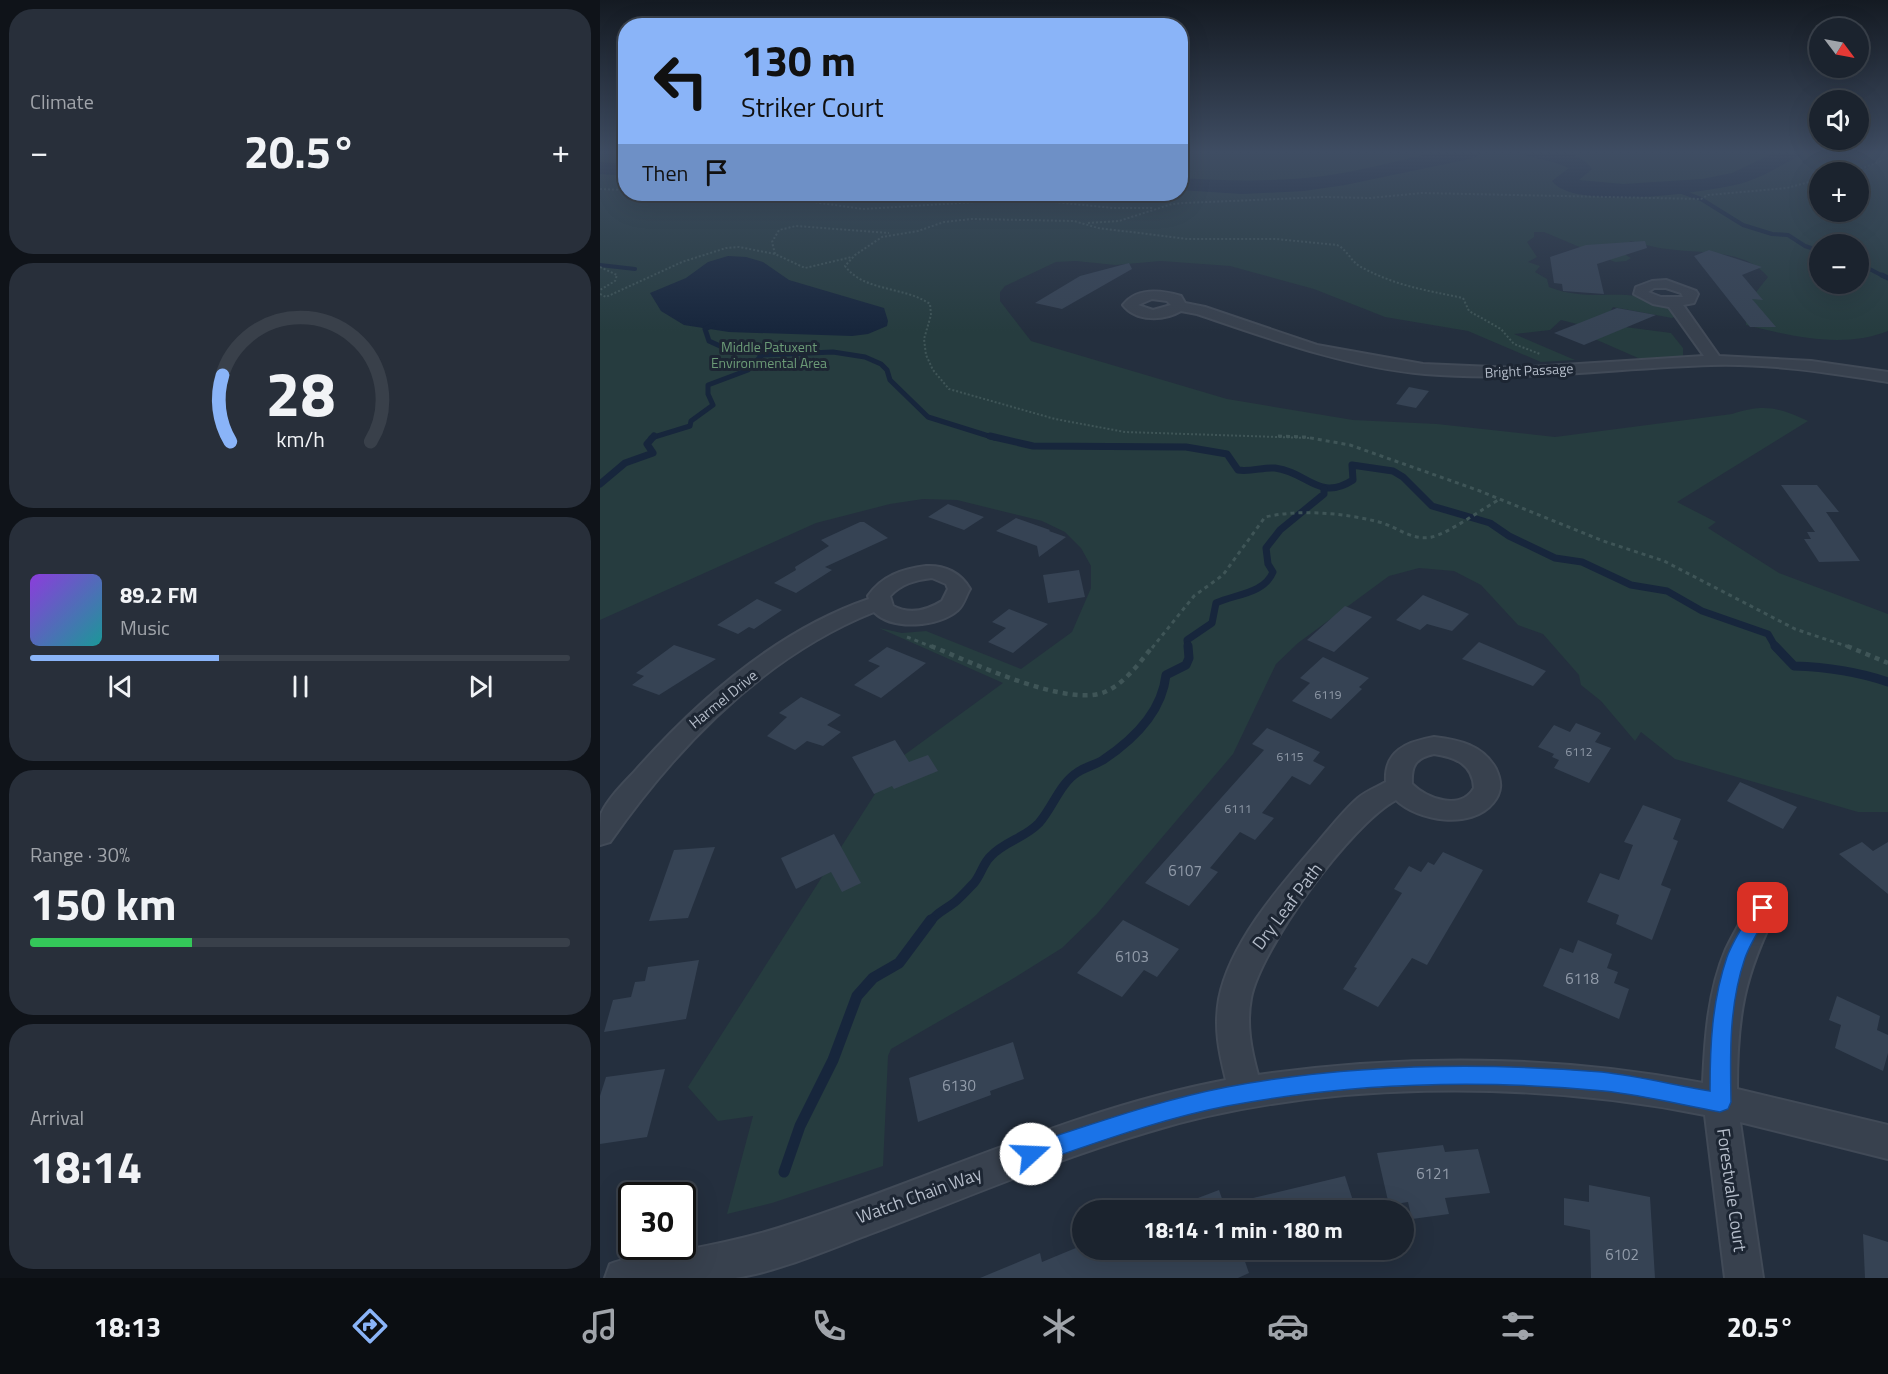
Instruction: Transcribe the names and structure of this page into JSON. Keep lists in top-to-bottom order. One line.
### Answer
{"streets":{"street":["Bright Passage","Harmel Drive","Dry Leaf Path","Forestvale Court","Watch Chain Way"]},"crossings":[["Dry Leaf Path","Watch Chain Way"],["Forestvale Court","Watch Chain Way"]],"parks":["Middle Patuxent Environmental Area"],"house_numbers":["6119","6112","6115","6111","6107","6103","6118","6130","6121","6102"],"north":"bottom right","page":{"tile":["Climate",["Range · 30%","150 km"],["Arrival","18:14"]],"map_buttons":["+","−"],"turn":["130 m","Striker Court"],"heat":["−","20.5°","+"],"then":"Then","song":["89.2 FM","Music"],"limit":"30","trip":"18:14 · 1 min · 180 m","tabs":["18:13","20.5°"],"gauge":["28","km/h"]}}
